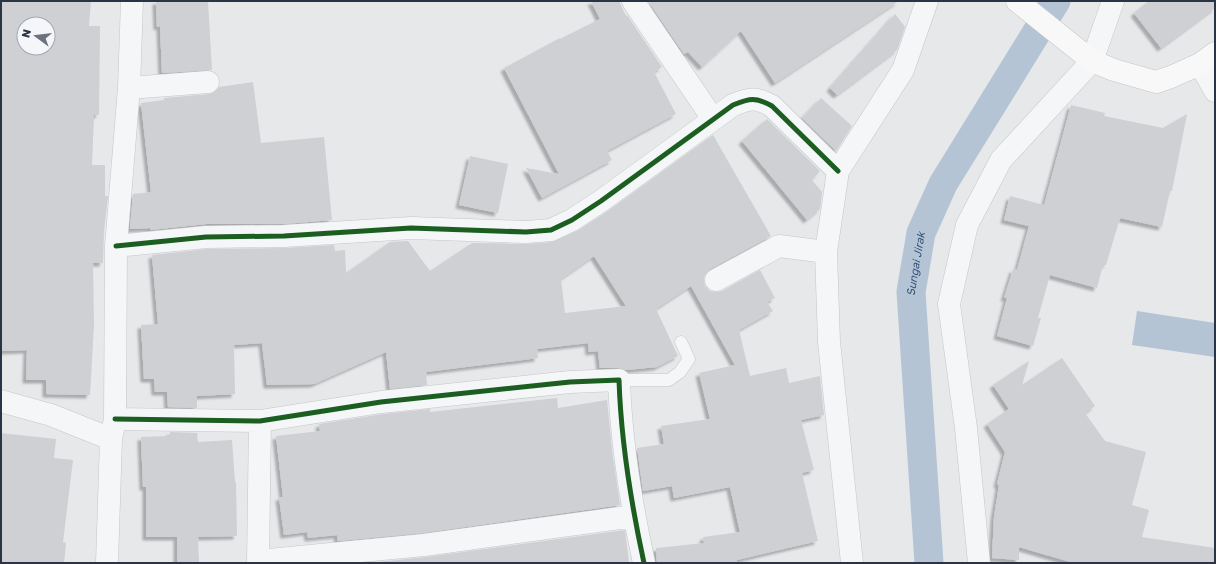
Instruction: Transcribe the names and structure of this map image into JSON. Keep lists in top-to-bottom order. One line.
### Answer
{"water":["Sungai Jirak"],"north":"left"}
